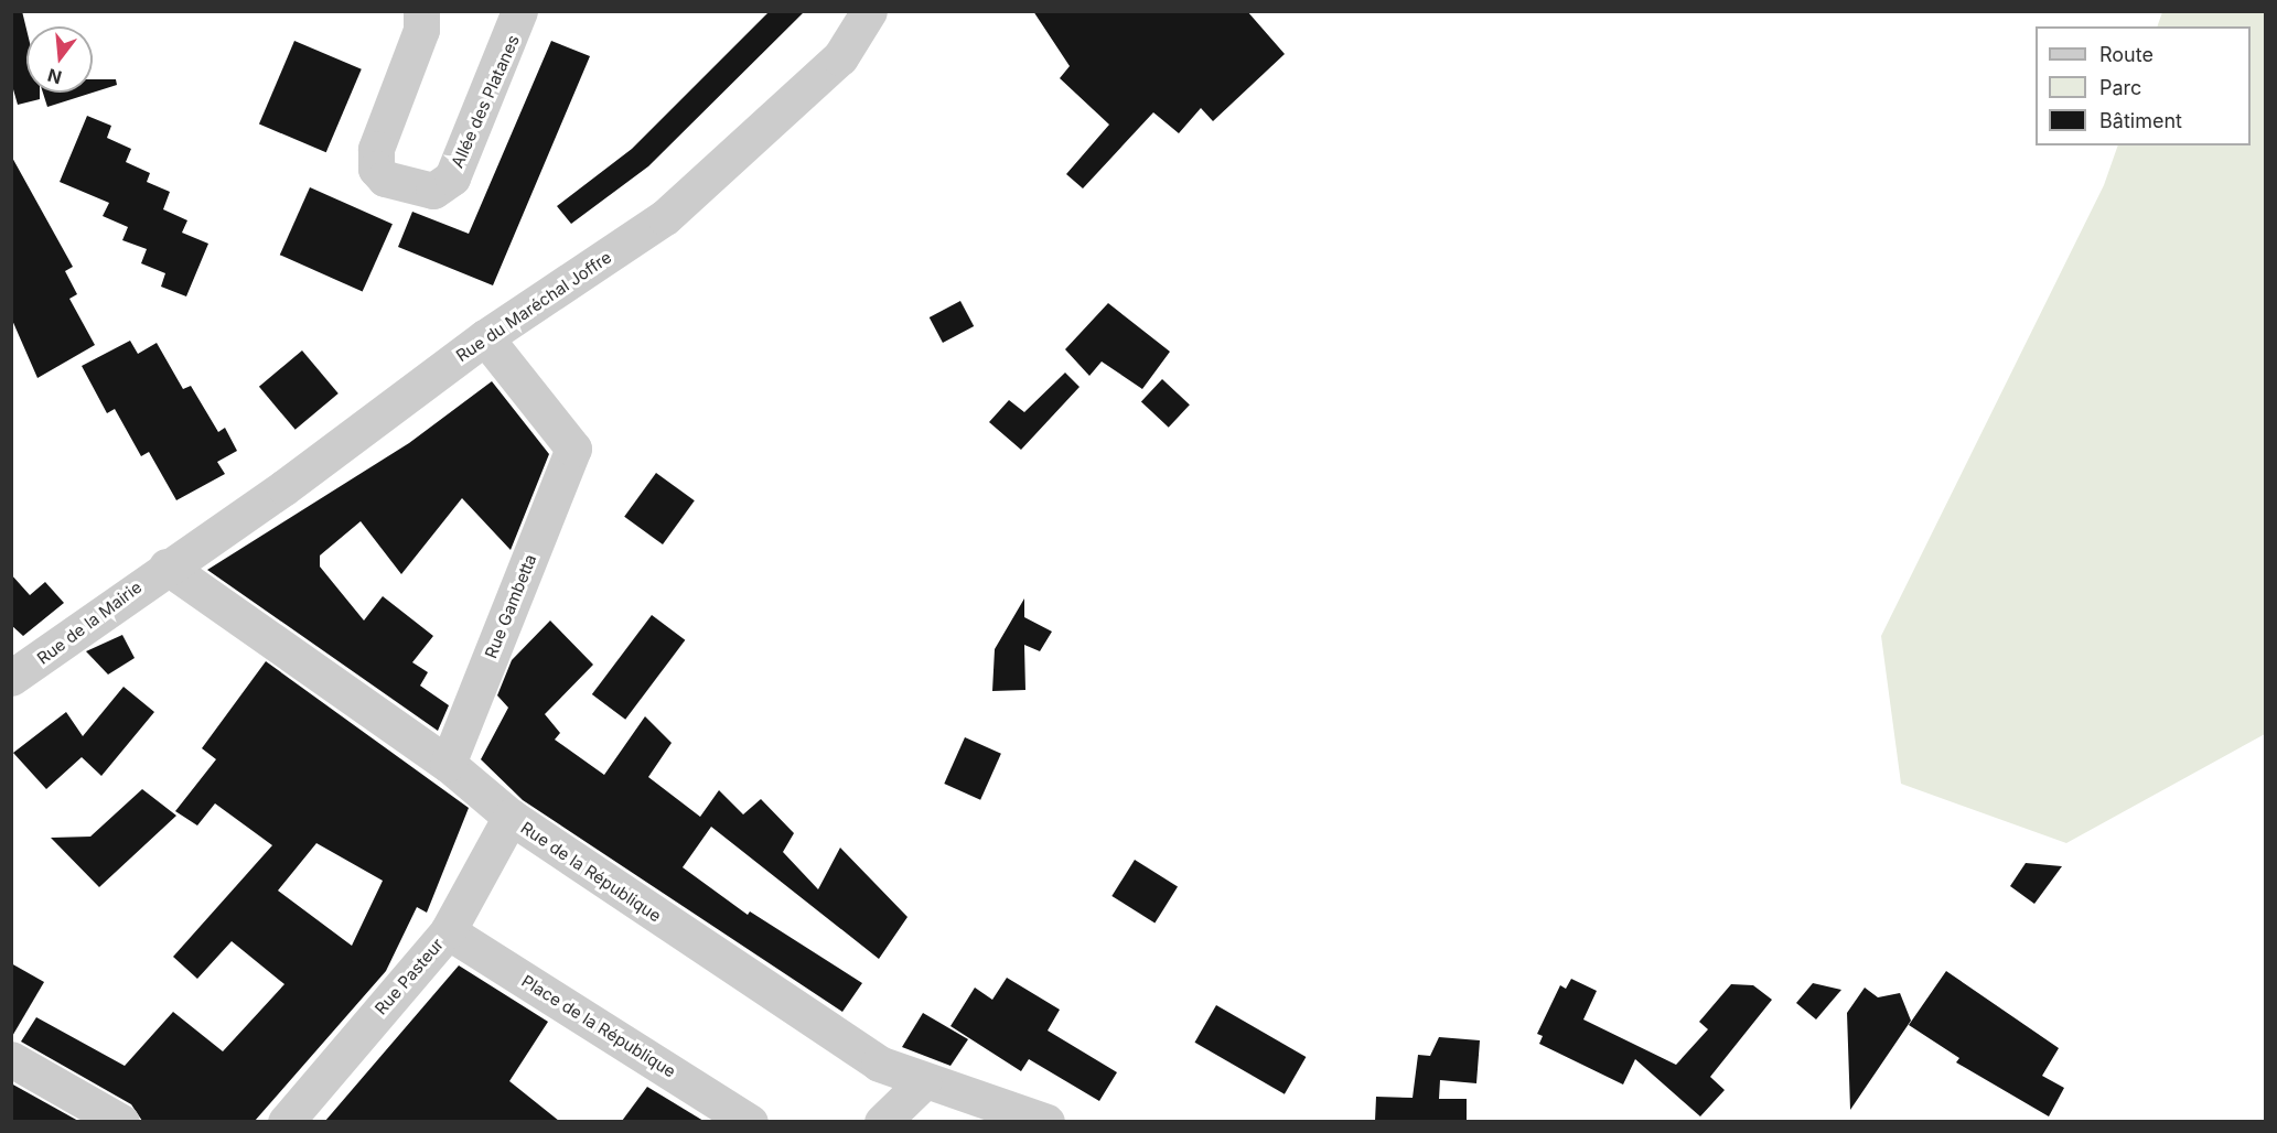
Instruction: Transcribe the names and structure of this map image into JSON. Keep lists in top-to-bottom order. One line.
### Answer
{"streets":{"street":["Allée des Platanes","Rue du Maréchal Joffre","Rue Gambetta","Rue de la Mairie","Rue de la République","Rue Pasteur","Place de la République"]},"crossings":[["Rue du Maréchal Joffre","Rue Gambetta"],["Rue du Maréchal Joffre","Rue de la Mairie"],["Rue du Maréchal Joffre","Rue de la République"],["Rue Gambetta","Rue de la République"],["Rue de la Mairie","Rue de la République"],["Rue de la République","Rue Pasteur"],["Rue Pasteur","Place de la République"]],"legend":["Route","Parc","Bâtiment"],"north":"bottom"}
